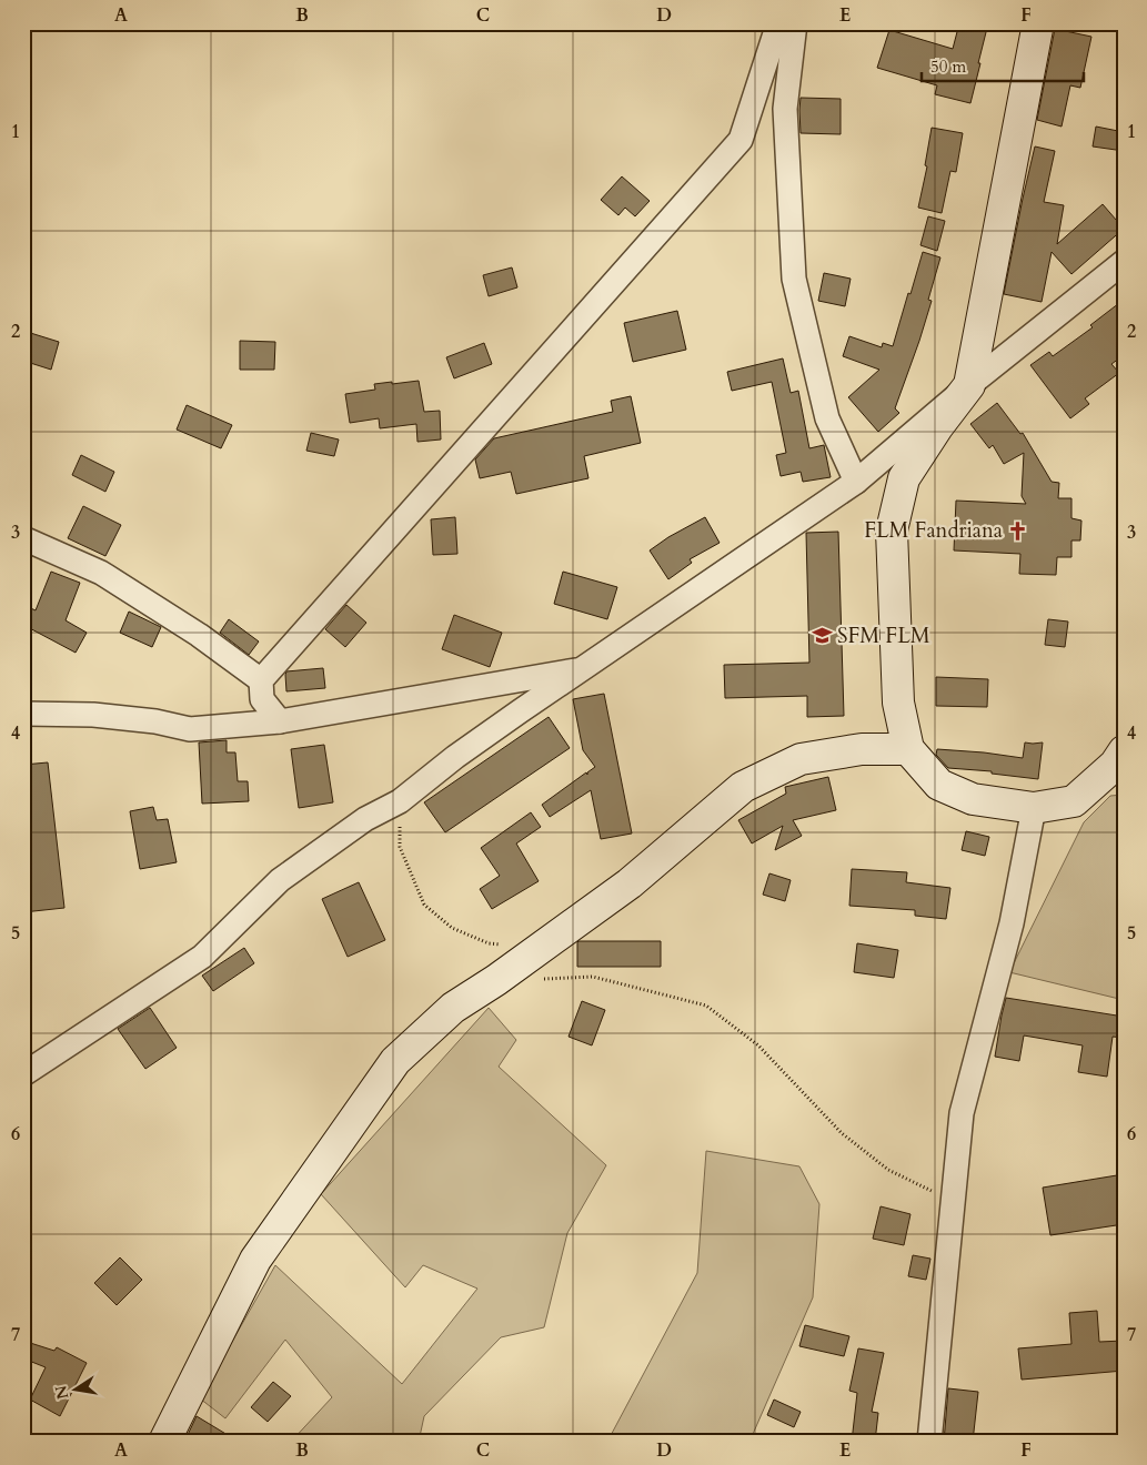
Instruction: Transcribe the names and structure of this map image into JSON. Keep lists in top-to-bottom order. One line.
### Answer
{"places":{"church":["FLM Fandriana"],"school or university":["SFM FLM"]},"scale_bar":"50 m","north":"left","grid":{"columns":["A","B","C","D","E","F"],"rows":["1","2","3","4","5","6","7"]}}
